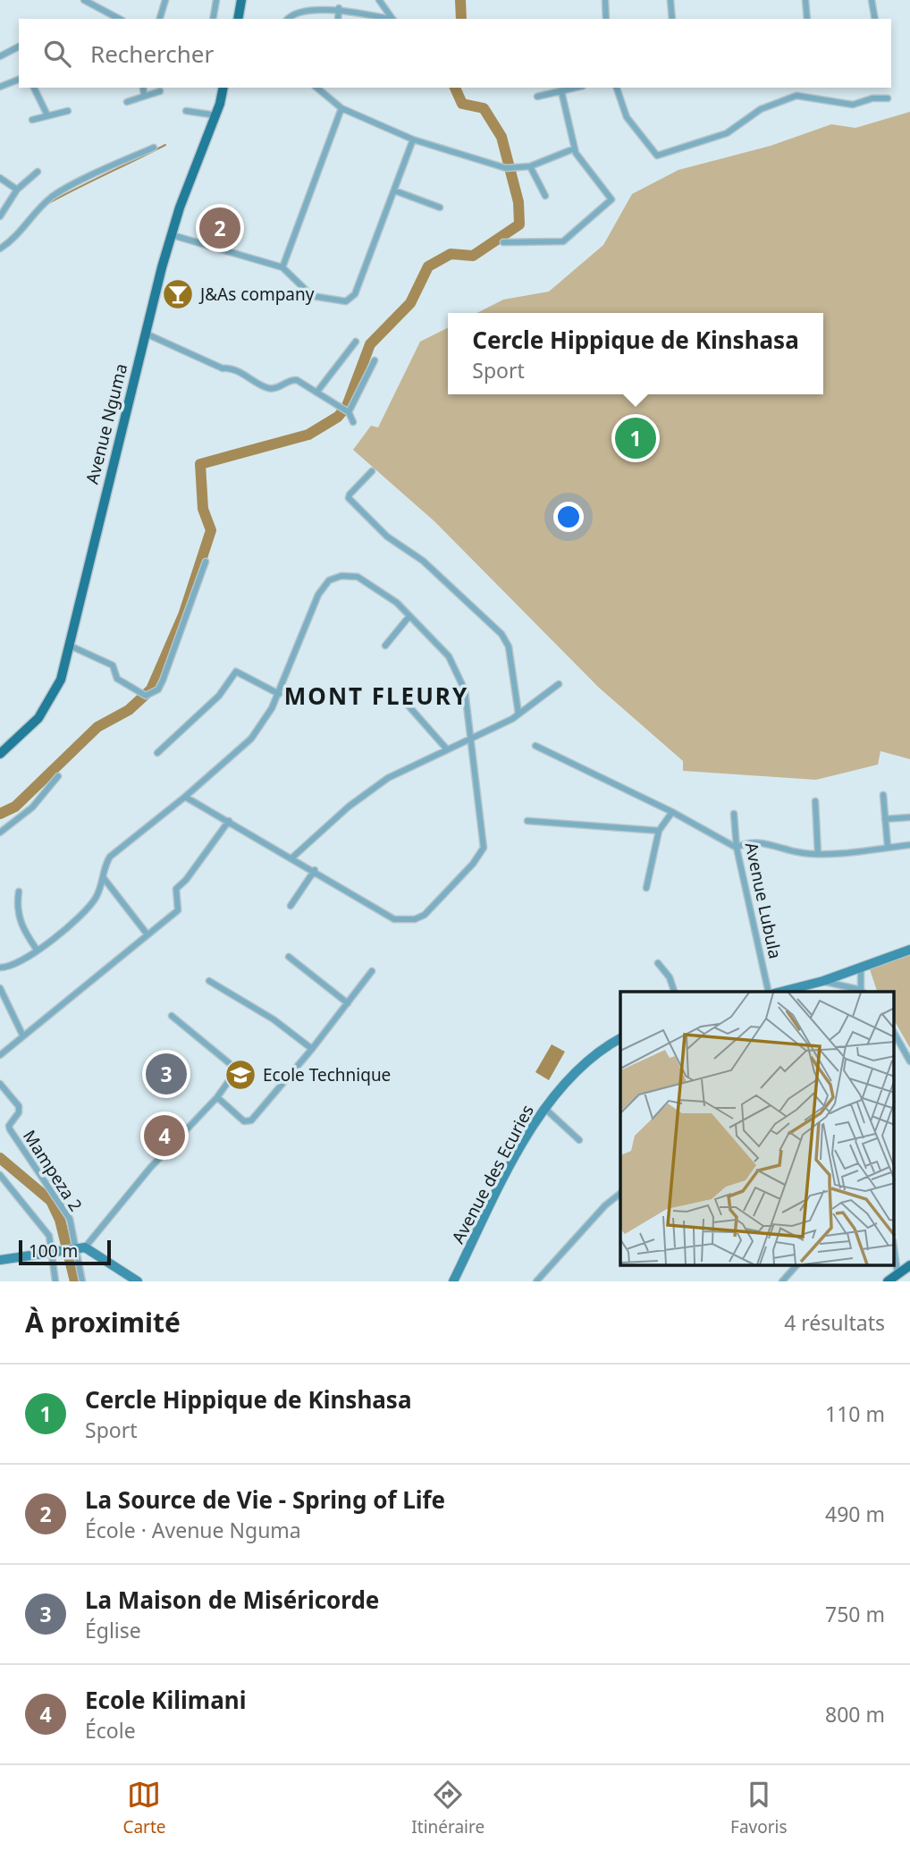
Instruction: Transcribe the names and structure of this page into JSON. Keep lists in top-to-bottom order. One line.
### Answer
{"streets":{"main road":["Avenue Nguma"],"street":["Avenue Lubula","Mampeza 2","Avenue des Ecuries"]},"districts":["MONT FLEURY"],"places":{"bar":["J&As company"],"school or university":["Ecole Technique"]},"scale_bar":"100 m","page":{"search":"Rechercher","pins":["2","1","3","4"],"popup":["Cercle Hippique de Kinshasa","Sport"],"scale":"100 m","heading":["À proximité","4 résultats"],"list":[{"mark":"1","name":"Cercle Hippique de Kinshasa","note":"Sport","value":"110 m"},{"mark":"2","name":"La Source de Vie - Spring of Life","note":"École · Avenue Nguma","value":"490 m"},{"mark":"3","name":"La Maison de Miséricorde","note":"Église","value":"750 m"},{"mark":"4","name":"Ecole Kilimani","note":"École","value":"800 m"}],"nav":["Carte","Itinéraire","Favoris"]}}
